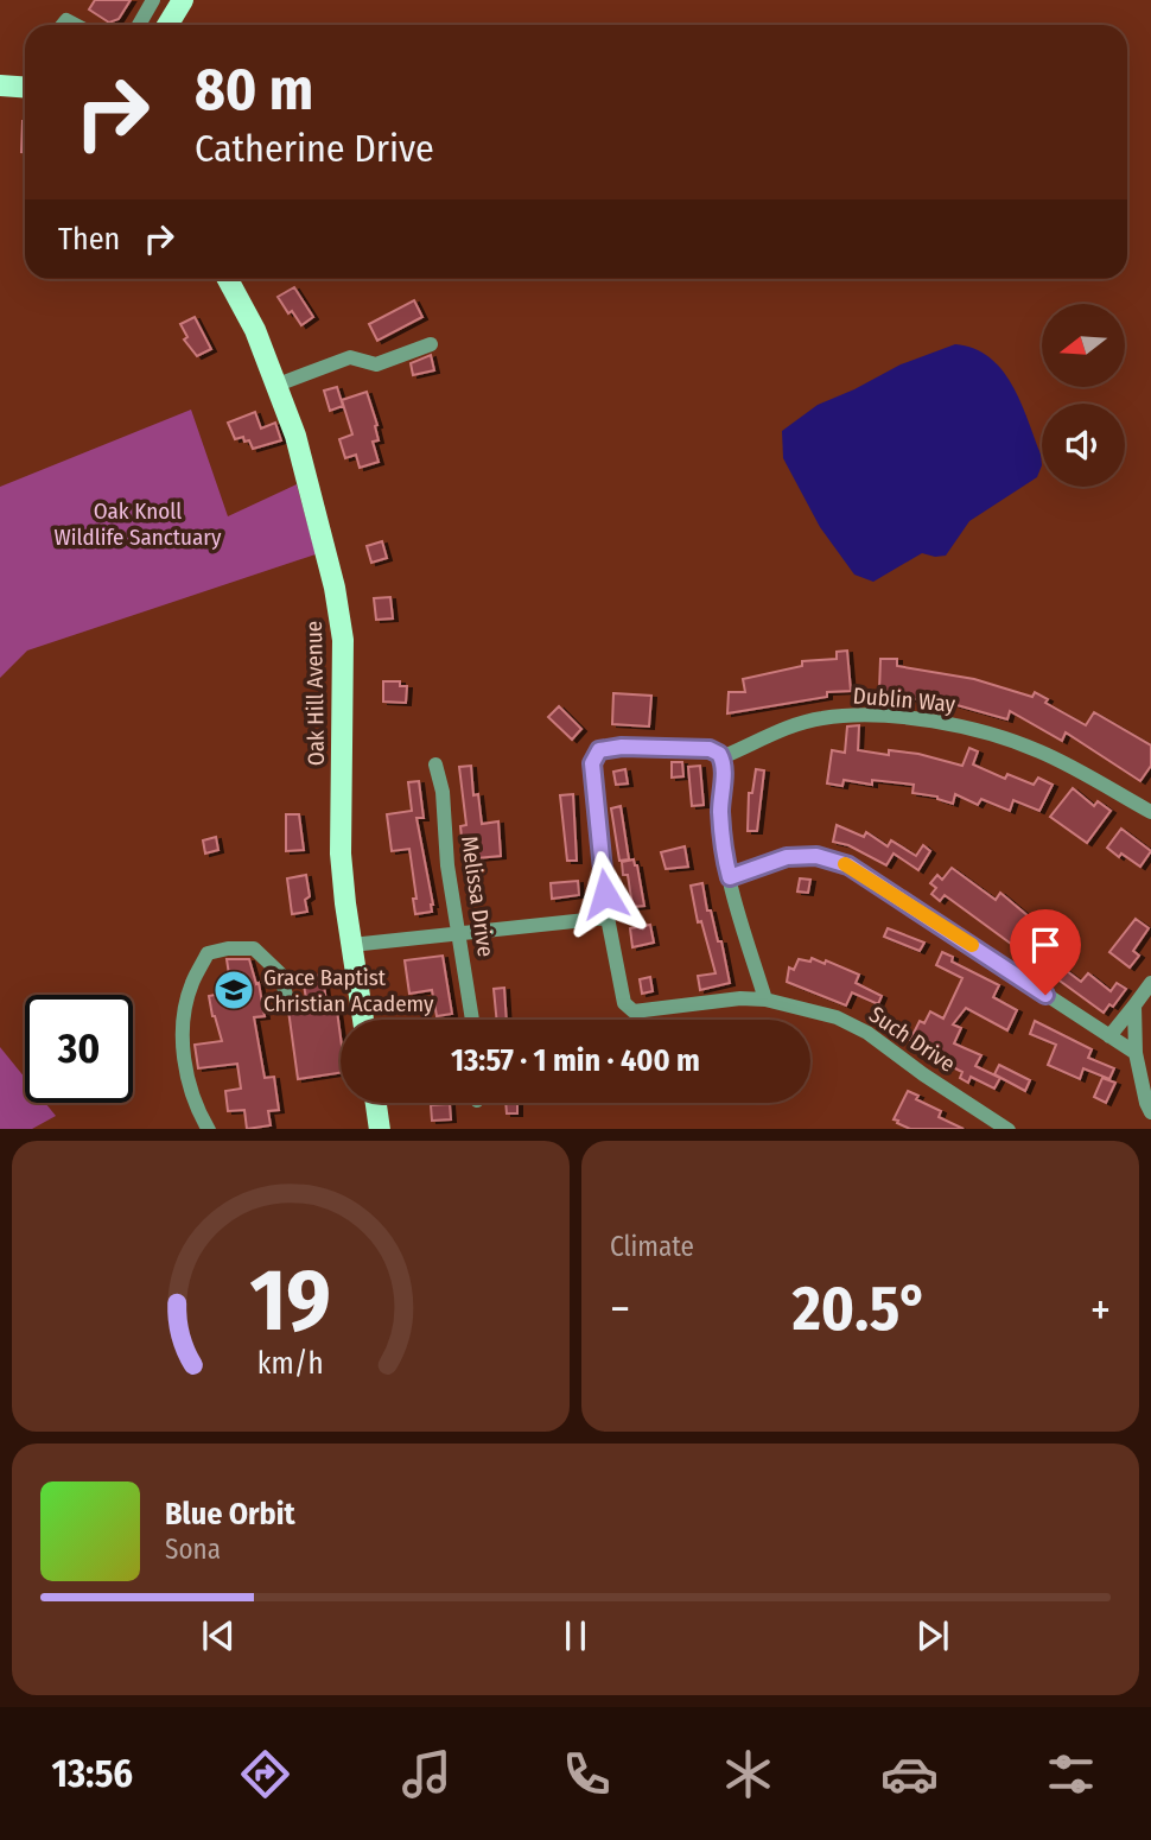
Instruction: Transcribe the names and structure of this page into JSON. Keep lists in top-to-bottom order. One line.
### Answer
{"streets":{"main road":["Oak Hill Avenue"],"street":["Dublin Way","Melissa Drive","Such Drive"]},"parks":["Oak Knoll Wildlife Sanctuary"],"places":{"school or university":["Grace Baptist Christian Academy"]},"north":"left","page":{"turn":["80 m","Catherine Drive"],"then":"Then","limit":"30","trip":"13:57 · 1 min · 400 m","tile":"Climate","heat":["−","20.5°","+"],"song":["Blue Orbit","Sona"],"tabs":"13:56","gauge":["19","km/h"]}}
